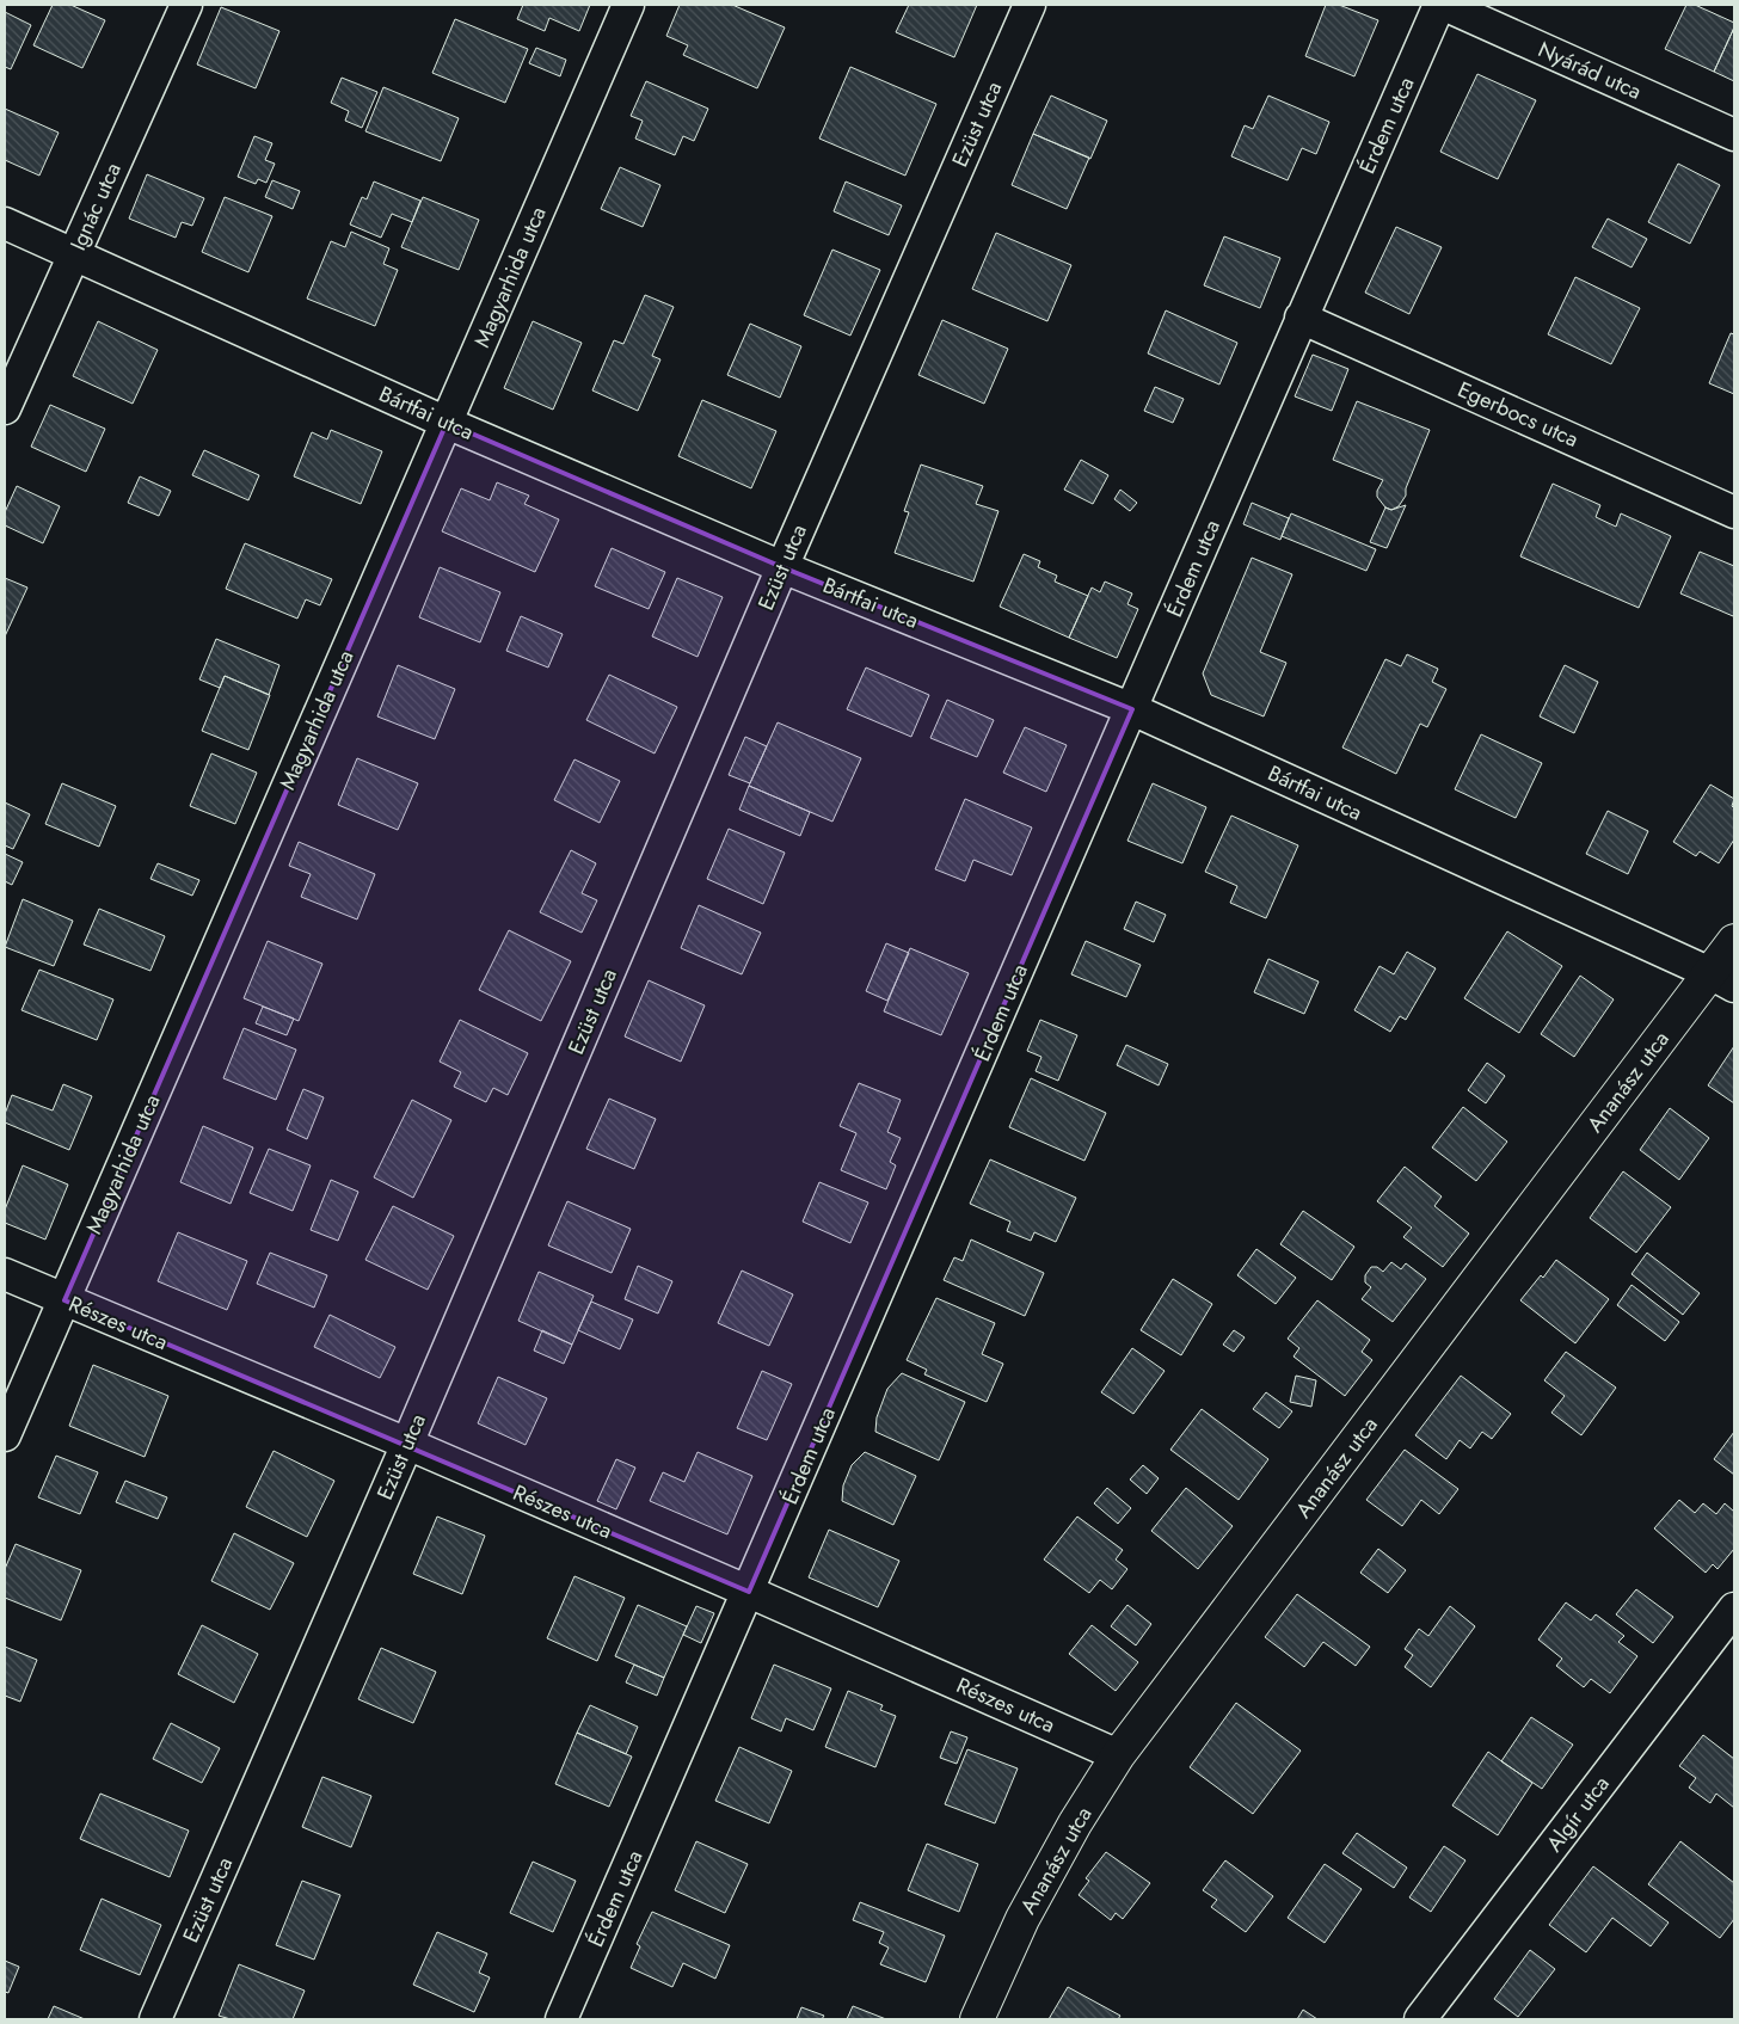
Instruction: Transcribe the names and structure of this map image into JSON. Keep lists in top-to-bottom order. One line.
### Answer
{"streets":{"street":["Nyárád utca","Ezüst utca","Érdem utca","Ignác utca","Magyarhida utca","Bártfai utca","Egerbocs utca","Ananász utca","Részes utca","Algír utca"]},"crossings":[["Ezüst utca","Bártfai utca"],["Ezüst utca","Részes utca"],["Érdem utca","Bártfai utca"],["Érdem utca","Egerbocs utca"],["Érdem utca","Részes utca"],["Ignác utca","Bártfai utca"],["Magyarhida utca","Bártfai utca"],["Magyarhida utca","Részes utca"],["Bártfai utca","Ananász utca"],["Ananász utca","Részes utca"]]}
